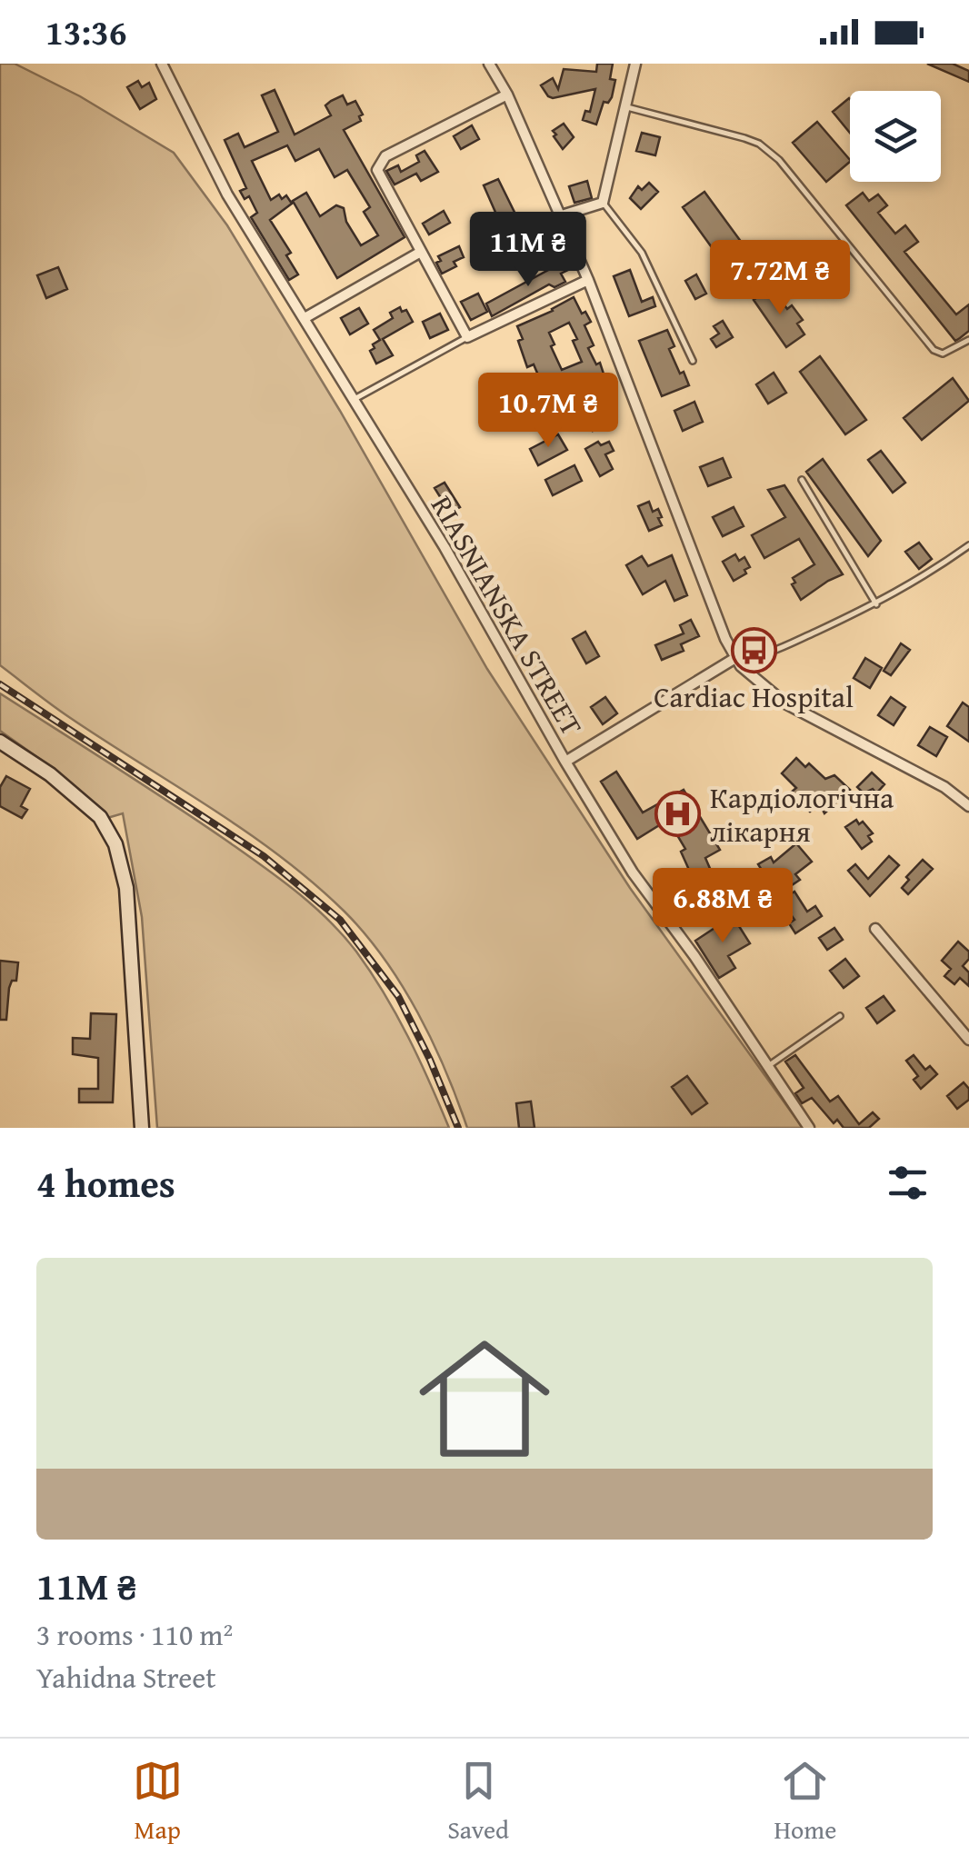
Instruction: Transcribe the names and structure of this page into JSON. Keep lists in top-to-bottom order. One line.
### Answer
{"streets":{"street":["RIASNIANSKA STREET"]},"places":{"bus stop":["Cardiac Hospital"],"hospital":["Кардіологічна лікарня"]},"page":{"status":"13:36","price":["11M ₴","7.72M ₴","10.7M ₴","6.88M ₴"],"heading":"4 homes","list":[{"name":"11M ₴","note":"3 rooms · 110 m² · Yahidna Street"}],"tabs":["Map","Saved","Home"]}}
